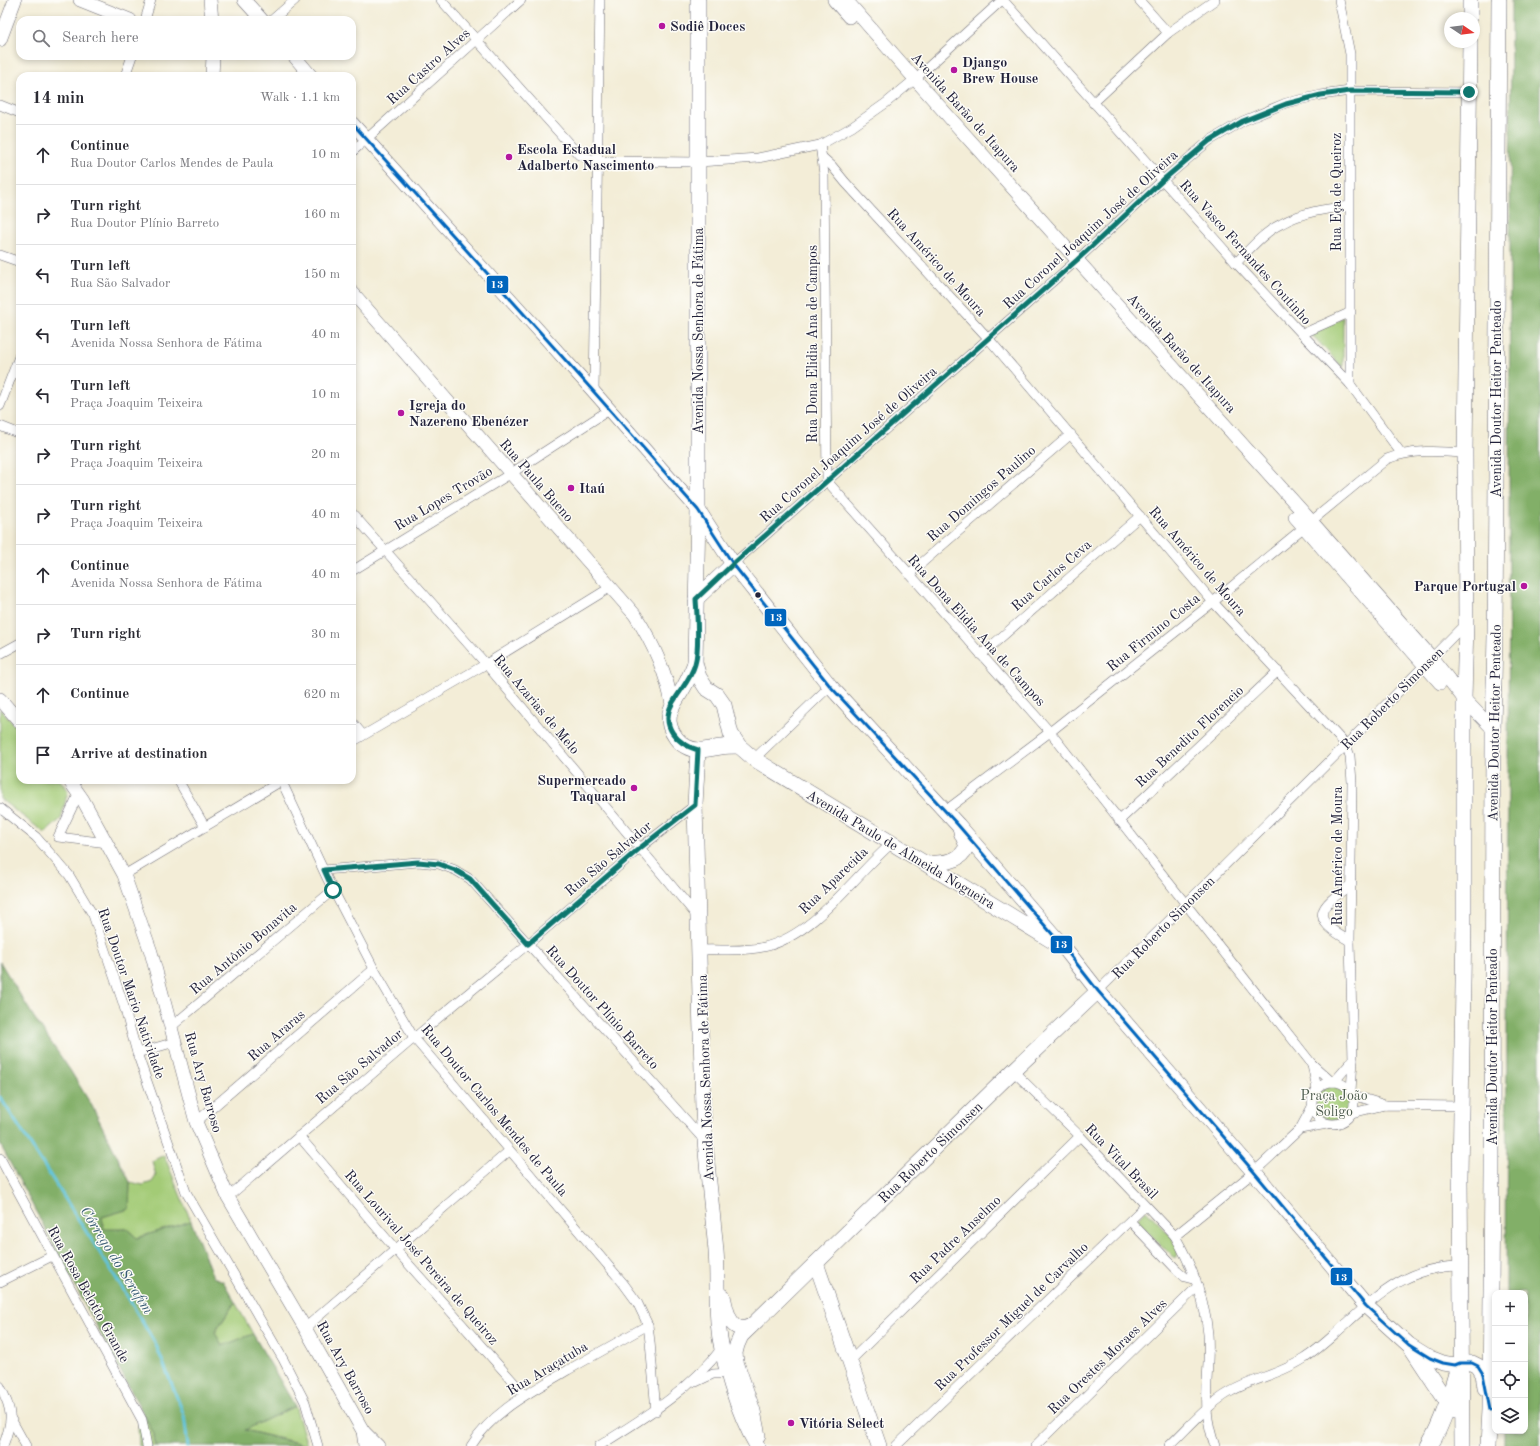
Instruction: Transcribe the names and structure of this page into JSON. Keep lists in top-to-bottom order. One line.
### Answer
{"streets":{"main road":["Avenida Barão de Itapura","Avenida Nossa Senhora de Fátima","Avenida Doutor Heitor Penteado","Rua Paula Bueno","Rua Roberto Simonsen","Avenida Paulo de Almeida Nogueira","Rua Ary Barroso"],"street":["Rua Castro Alves","Rua Eça de Queiroz","Rua Coronel Joaquim José de Oliveira","Rua Vasco Fernandes Coutinho","Rua Américo de Moura","Rua Dona Elidia Ana de Campos","Rua Domingos Paulino","Rua Lopes Trovão","Rua Carlos Ceva","Rua Firmino Costa","Rua Azarias de Melo","Rua Benedito Florencio","Rua São Salvador","Rua Aparecida","Rua Antônio Bonavita","Rua Doutor Mario Natividade","Rua Doutor Plínio Barreto","Rua Araras","Rua Doutor Carlos Mendes de Paula","Rua Vital Brasil","Rua Padre Anselmo","Rua Lourival José Pereira de Queiroz","Rua Rosa Belotto Grande","Rua Professor Miguel de Carvalho","Rua Orestes Moraes Alves","Rua Araçatuba"]},"crossings":[["Avenida Barão de Itapura","Rua Coronel Joaquim José de Oliveira"],["Avenida Barão de Itapura","Avenida Doutor Heitor Penteado"],["Avenida Barão de Itapura","Rua Firmino Costa"],["Avenida Barão de Itapura","Rua Roberto Simonsen"],["Rua Eça de Queiroz","Rua Coronel Joaquim José de Oliveira"],["Rua Eça de Queiroz","Rua Vasco Fernandes Coutinho"],["Rua Coronel Joaquim José de Oliveira","Rua Vasco Fernandes Coutinho"],["Rua Coronel Joaquim José de Oliveira","Rua Américo de Moura"],["Rua Coronel Joaquim José de Oliveira","Rua Dona Elidia Ana de Campos"],["Rua Coronel Joaquim José de Oliveira","Avenida Doutor Heitor Penteado"],["Rua Vasco Fernandes Coutinho","Rua Firmino Costa"],["Rua Américo de Moura","Rua Dona Elidia Ana de Campos"],["Rua Américo de Moura","Rua Domingos Paulino"],["Rua Américo de Moura","Rua Carlos Ceva"],["Rua Américo de Moura","Rua Firmino Costa"],["Rua Américo de Moura","Rua Roberto Simonsen"],["Rua Américo de Moura","Rua Benedito Florencio"],["Avenida Nossa Senhora de Fátima","Rua Roberto Simonsen"],["Avenida Nossa Senhora de Fátima","Rua Azarias de Melo"],["Avenida Nossa Senhora de Fátima","Rua São Salvador"],["Avenida Nossa Senhora de Fátima","Rua Aparecida"],["Avenida Nossa Senhora de Fátima","Rua Doutor Plínio Barreto"],["Rua Dona Elidia Ana de Campos","Rua Domingos Paulino"],["Rua Dona Elidia Ana de Campos","Rua Carlos Ceva"],["Rua Dona Elidia Ana de Campos","Rua Firmino Costa"],["Rua Dona Elidia Ana de Campos","Rua Roberto Simonsen"],["Rua Dona Elidia Ana de Campos","Rua Benedito Florencio"],["Avenida Doutor Heitor Penteado","Rua Firmino Costa"],["Avenida Doutor Heitor Penteado","Rua Roberto Simonsen"],["Rua Paula Bueno","Rua Lopes Trovão"],["Rua Lopes Trovão","Rua Azarias de Melo"],["Rua Roberto Simonsen","Rua Vital Brasil"],["Rua Azarias de Melo","Rua São Salvador"],["Avenida Paulo de Almeida Nogueira","Rua Aparecida"],["Rua São Salvador","Rua Doutor Plínio Barreto"],["Rua São Salvador","Rua Ary Barroso"],["Rua São Salvador","Rua Doutor Carlos Mendes de Paula"],["Rua São Salvador","Rua Lourival José Pereira de Queiroz"],["Rua Antônio Bonavita","Rua Ary Barroso"],["Rua Antônio Bonavita","Rua Doutor Carlos Mendes de Paula"],["Rua Doutor Plínio Barreto","Rua Doutor Carlos Mendes de Paula"],["Rua Araras","Rua Ary Barroso"],["Rua Araras","Rua Doutor Carlos Mendes de Paula"],["Rua Doutor Carlos Mendes de Paula","Rua Araçatuba"],["Rua Vital Brasil","Rua Padre Anselmo"],["Rua Vital Brasil","Rua Professor Miguel de Carvalho"],["Rua Vital Brasil","Rua Orestes Moraes Alves"],["Rua Lourival José Pereira de Queiroz","Rua Araçatuba"]],"water":["Córrego do Serafim"],"parks":["Praça João Soligo"],"places":["Sodiê Doces","Django Brew House","Escola Estadual Adalberto Nascimento","Igreja do Nazereno Ebenézer","Itaú","Parque Portugal","Supermercado Taquaral","Vitória Select"],"lines":["transit line 13"],"north":"right","page":{"search":"Search here","heading":["14 min","Walk · 1.1 km"],"list":[["Continue","Rua Doutor Carlos Mendes de Paula","10 m"],["Turn right","Rua Doutor Plínio Barreto","160 m"],["Turn left","Rua São Salvador","150 m"],["Turn left","Avenida Nossa Senhora de Fátima","40 m"],["Turn left","Praça Joaquim Teixeira","10 m"],["Turn right","Praça Joaquim Teixeira","20 m"],["Turn right","Praça Joaquim Teixeira","40 m"],["Continue","Avenida Nossa Senhora de Fátima","40 m"],["Turn right","30 m"],["Continue","620 m"],"Arrive at destination"],"map_buttons":["+","−"]}}
